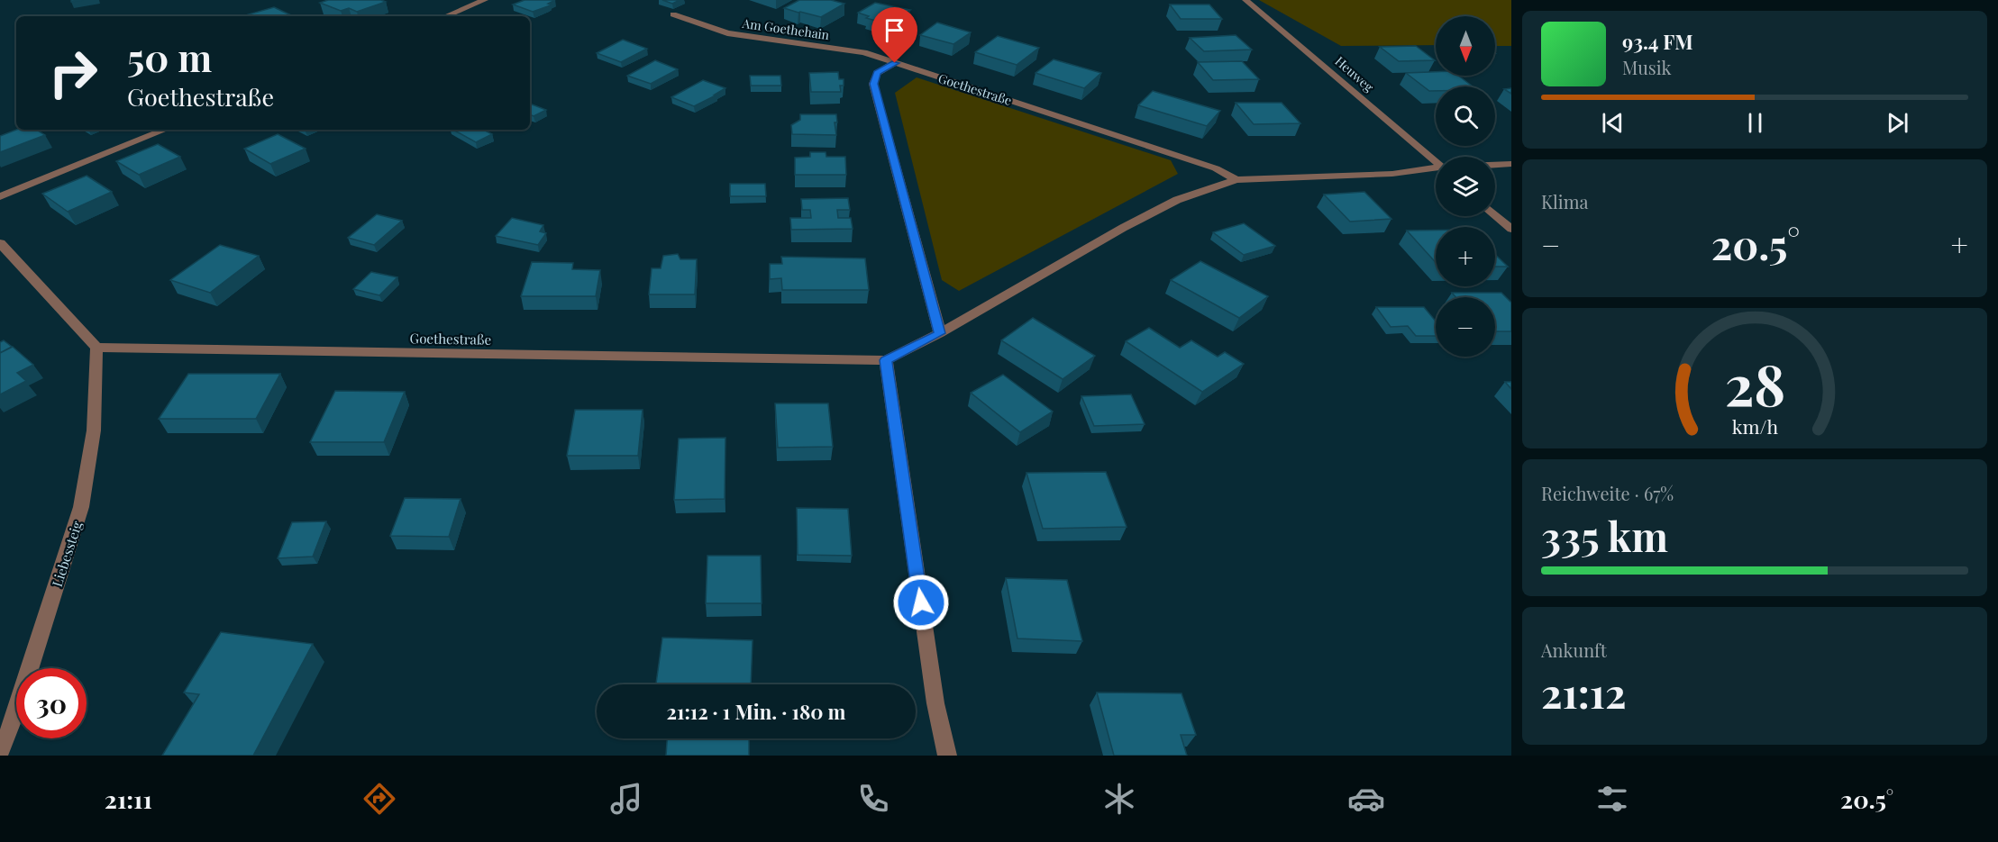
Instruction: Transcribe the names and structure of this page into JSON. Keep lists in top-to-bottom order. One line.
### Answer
{"streets":{"street":["Am Goethehain","Heuweg","Goethestraße","Liebessteig"]},"crossings":[["Am Goethehain","Goethestraße"],["Goethestraße","Liebessteig"]],"north":"bottom","page":{"map_buttons":["+","−"],"turn":["50 m","Goethestraße"],"song":["93.4 FM","Musik"],"tile":["Klima",["Reichweite · 67%","335 km"],["Ankunft","21:12"]],"heat":["−","20.5°","+"],"limit":"30","trip":"21:12 · 1 Min. · 180 m","tabs":["21:11","20.5°"],"gauge":["28","km/h"]}}
